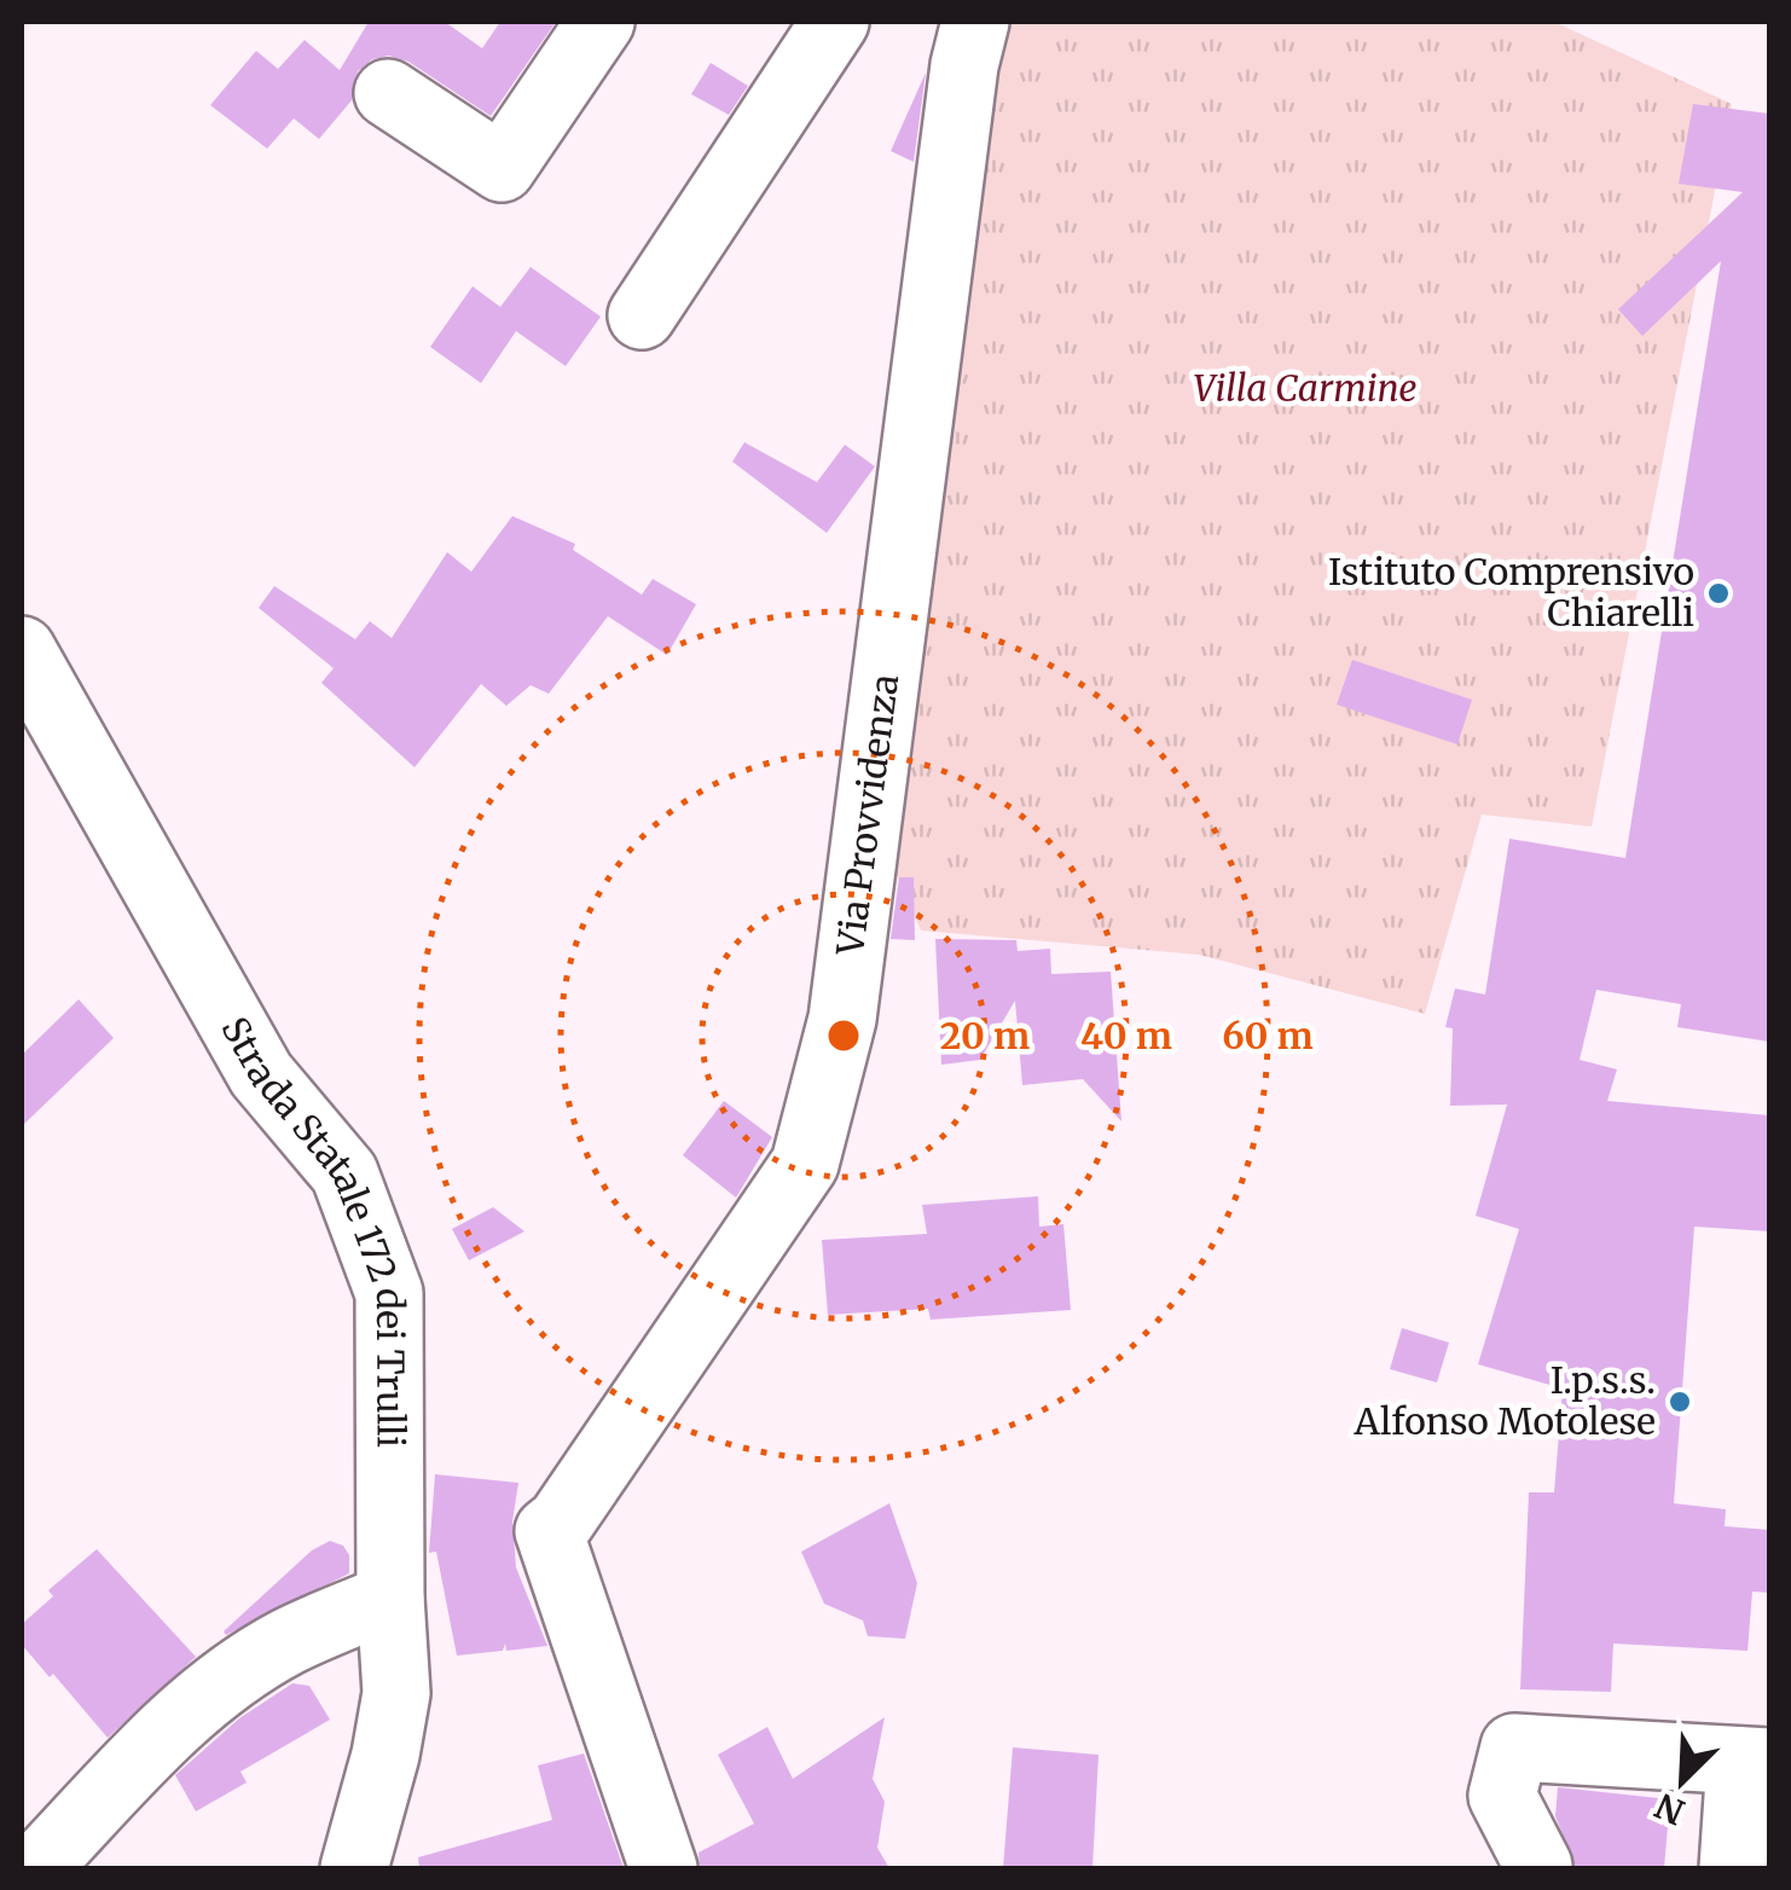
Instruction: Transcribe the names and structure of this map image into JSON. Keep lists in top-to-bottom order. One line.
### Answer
{"streets":{"street":["Via Provvidenza","Strada Statale 172 dei Trulli"]},"parks":["Villa Carmine"],"places":["Istituto Comprensivo Chiarelli","I.p.s.s. Alfonso Motolese"],"north":"bottom left","rings":["20 m","40 m","60 m"]}
